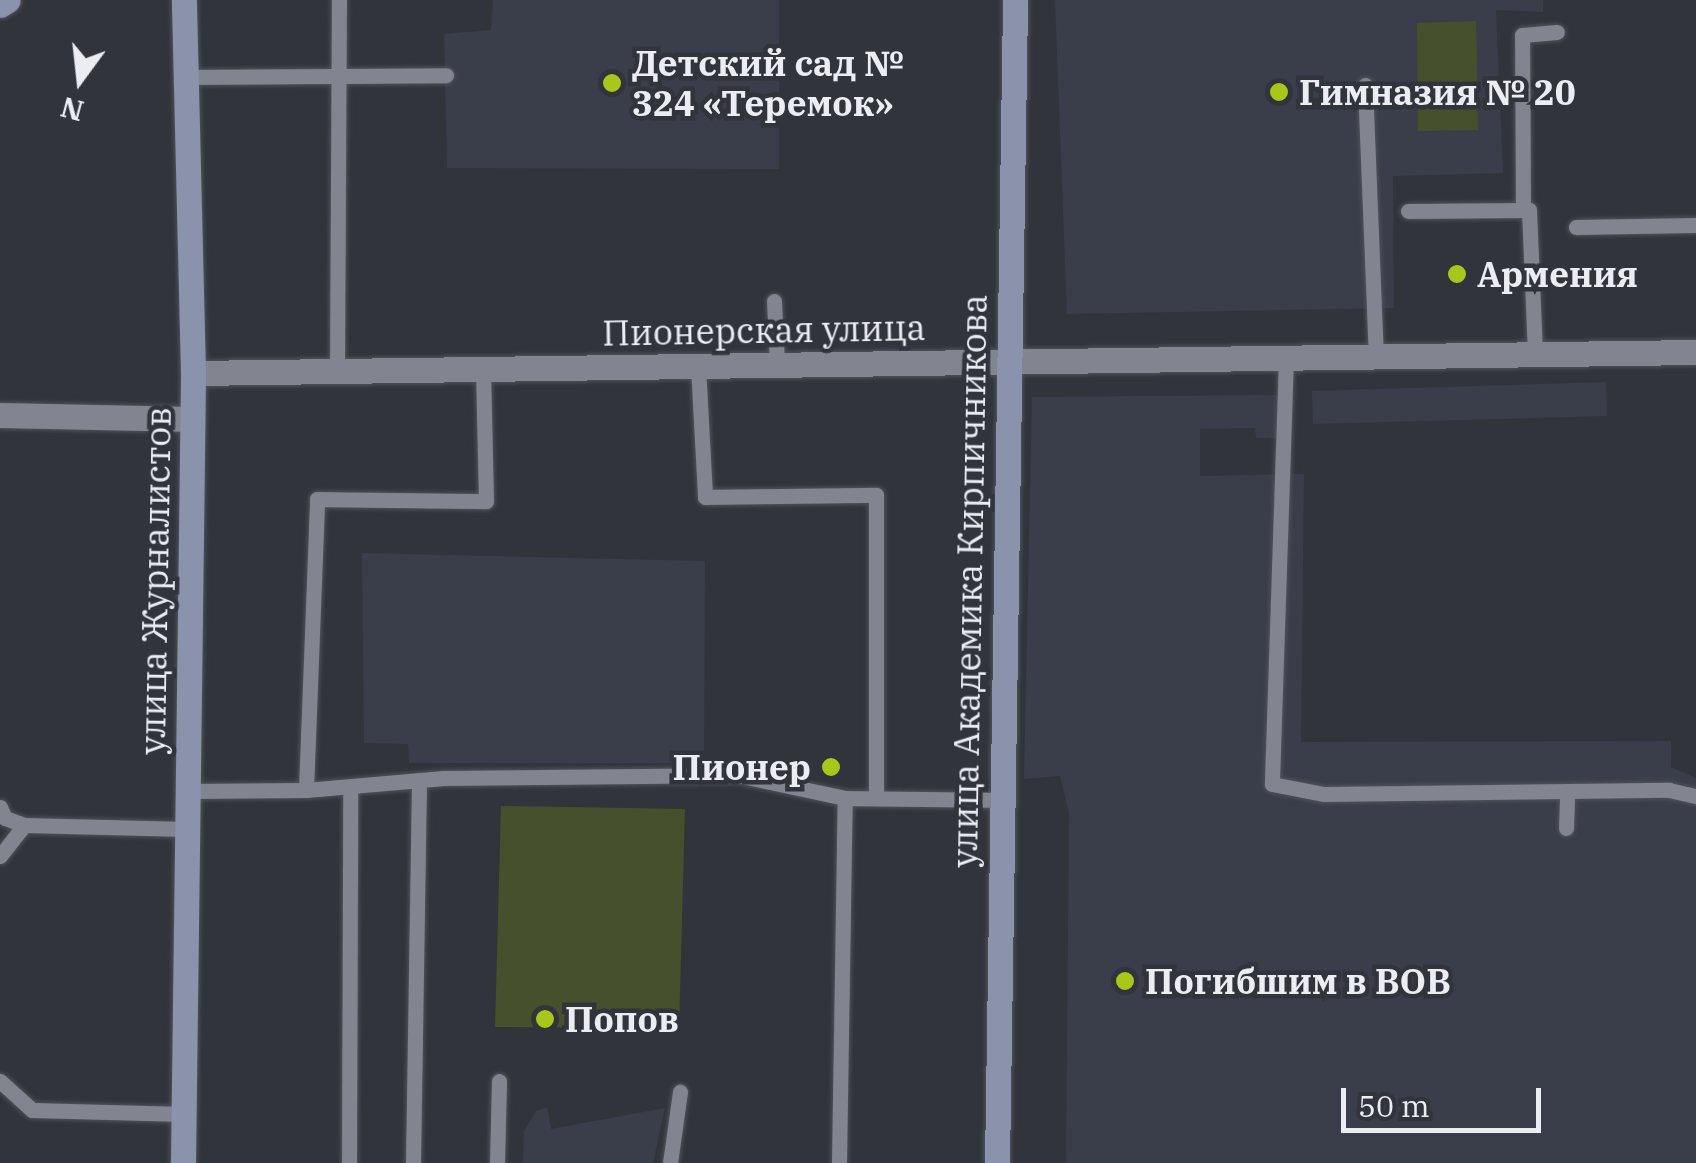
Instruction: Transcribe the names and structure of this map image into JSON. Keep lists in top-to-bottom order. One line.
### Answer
{"streets":{"street":["Пионерская улица","улица Журналистов","улица Академика Кирпичникова"]},"crossings":[["Пионерская улица","улица Журналистов"],["Пионерская улица","улица Академика Кирпичникова"]],"places":["Детский сад № 324 «Теремок»","Гимназия № 20","Армения","Пионер","Погибшим в ВОВ","Попов"],"scale_bar":"50 m","north":"bottom"}
